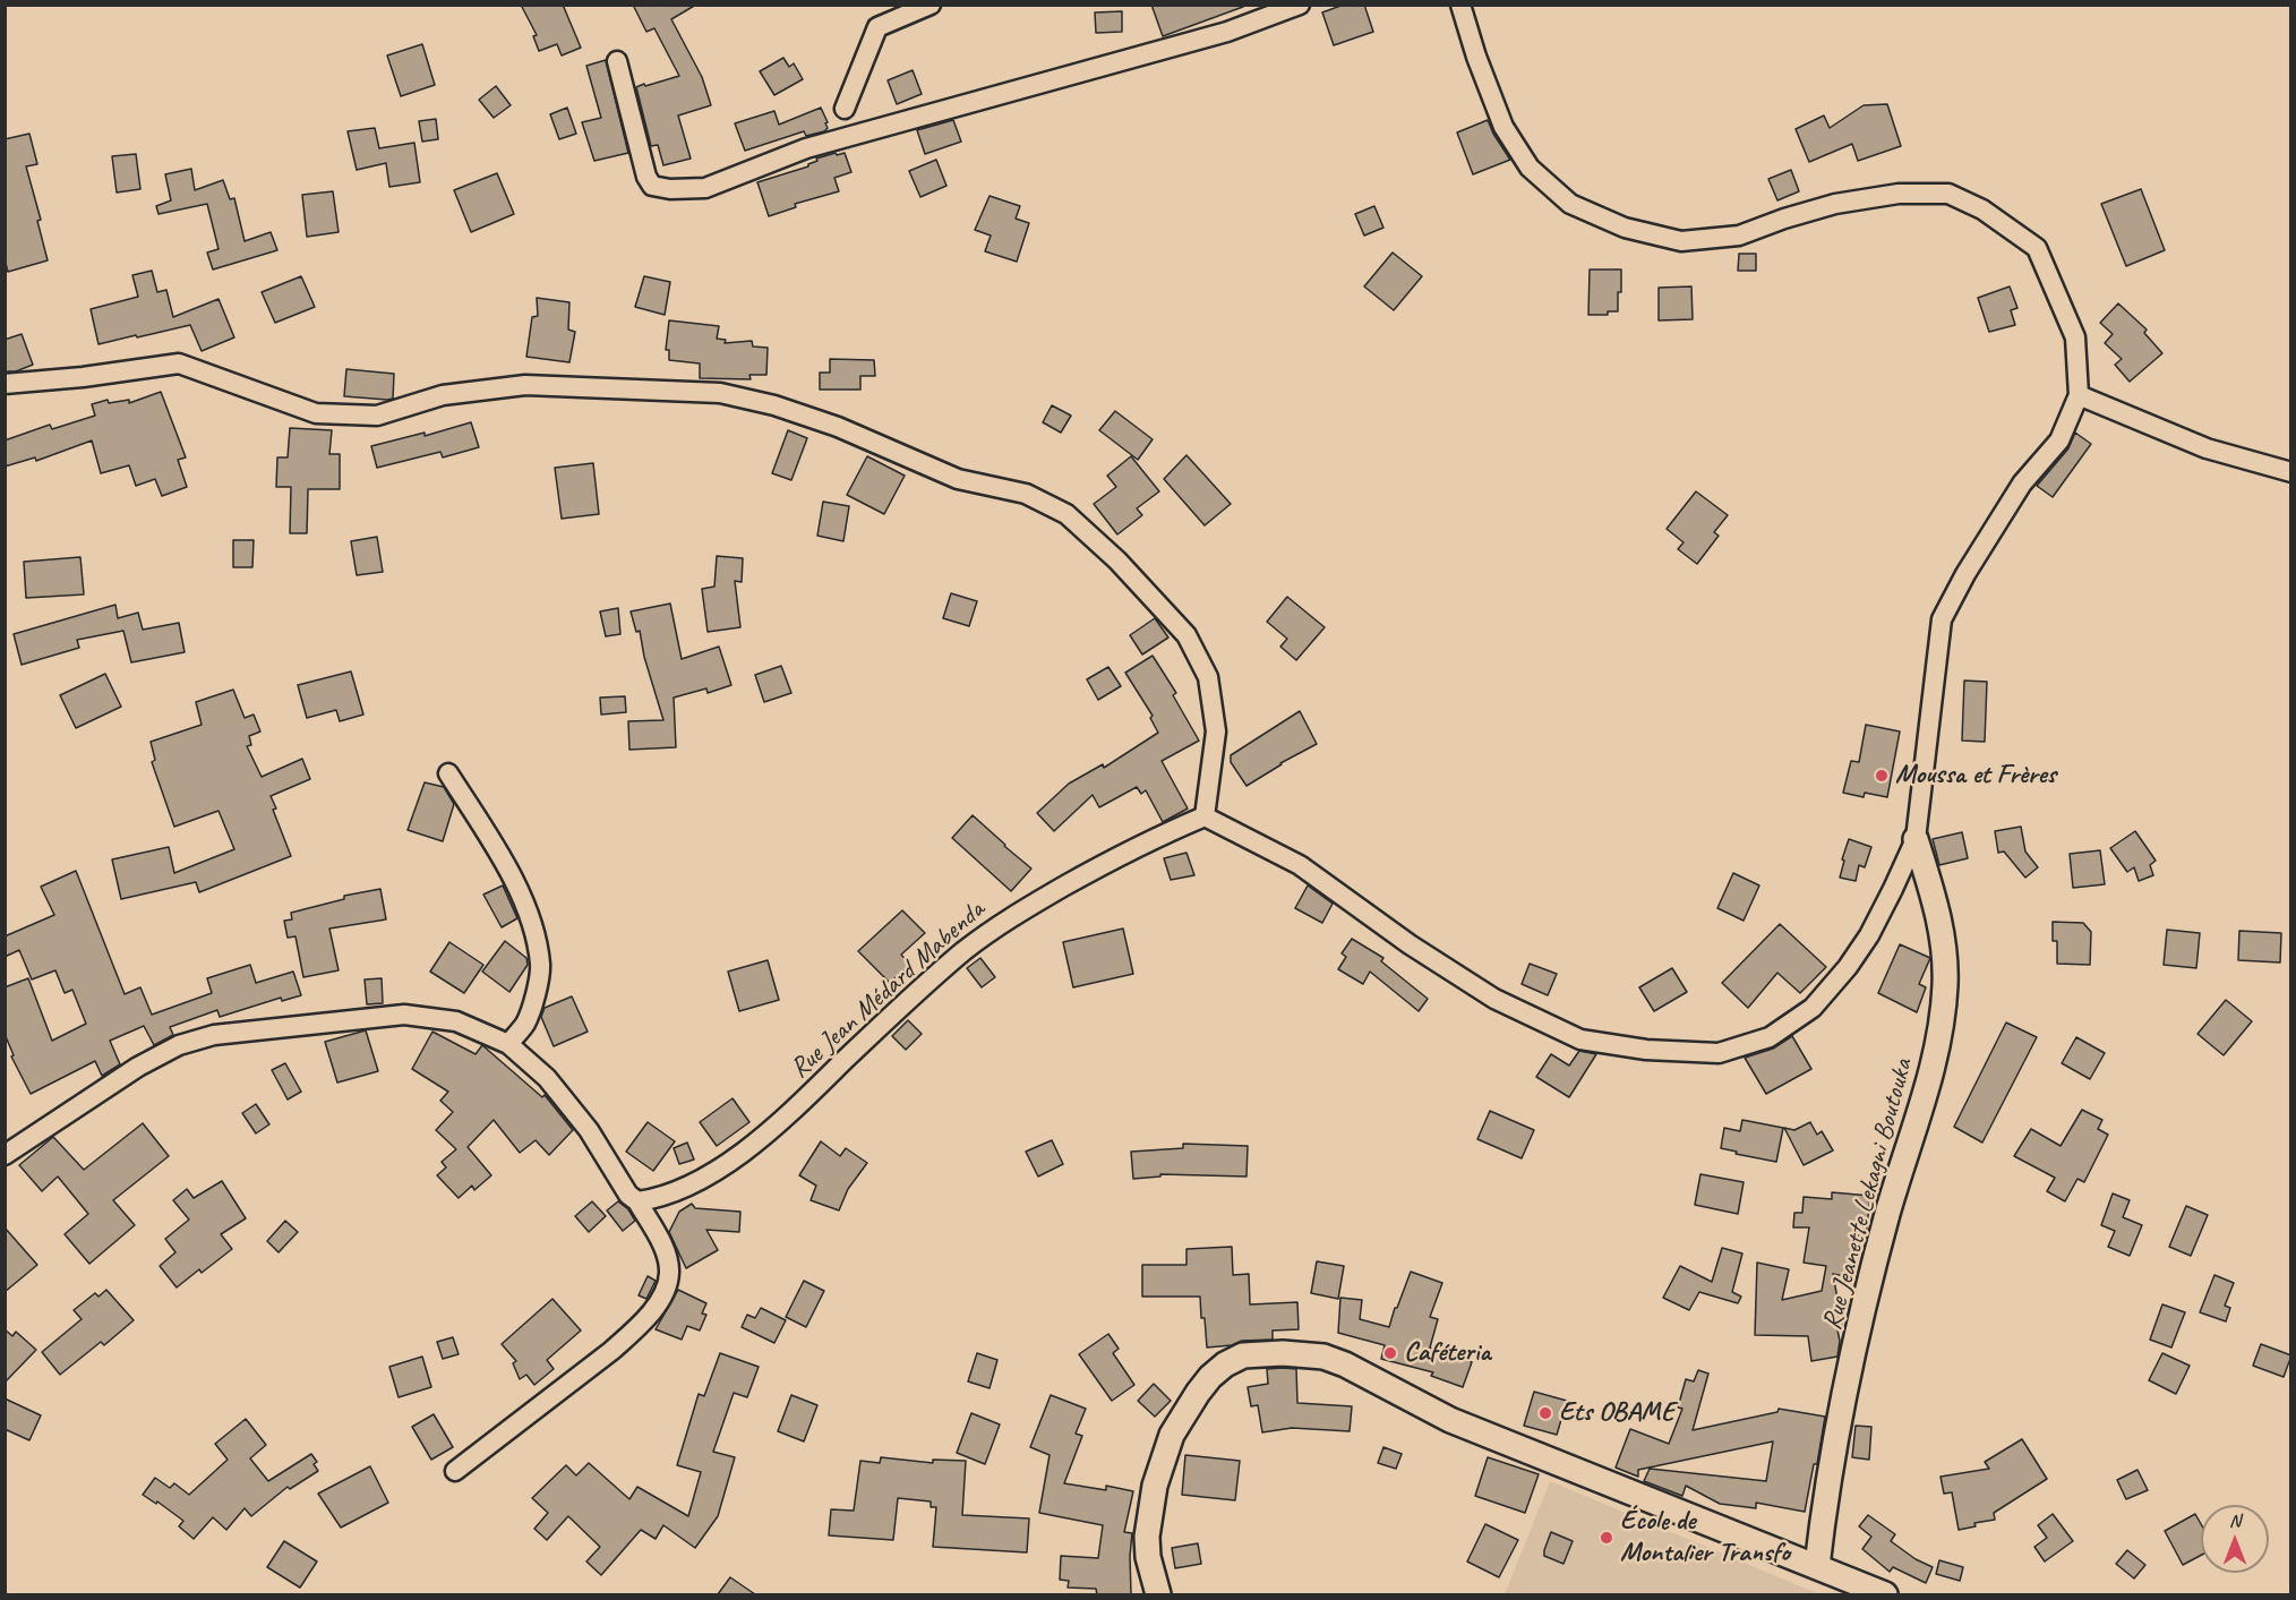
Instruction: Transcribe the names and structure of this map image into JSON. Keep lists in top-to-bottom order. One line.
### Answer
{"streets":{"street":["Rue Jean Médard Mabenda","Rue Jeanette Lekagni Boutouka"]},"places":["Moussa et Frères","Caféteria","Ets OBAME","École de Montalier Transfo"],"north":"top"}
